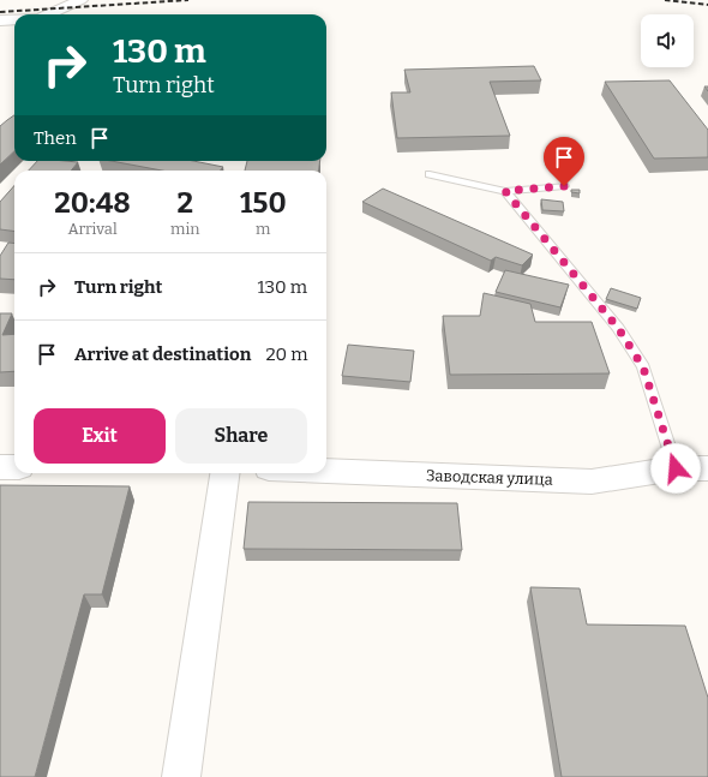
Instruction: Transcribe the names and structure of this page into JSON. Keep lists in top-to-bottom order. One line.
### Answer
{"streets":{"street":["Заводская улица"]},"page":{"turn":["130 m","Turn right"],"then":"Then","eta":["20:48","Arrival","2","min","150","m"],"list":[{"name":"Turn right","value":"130 m"},{"name":"Arrive at destination","value":"20 m"}],"buttons":["Exit","Share"]}}
